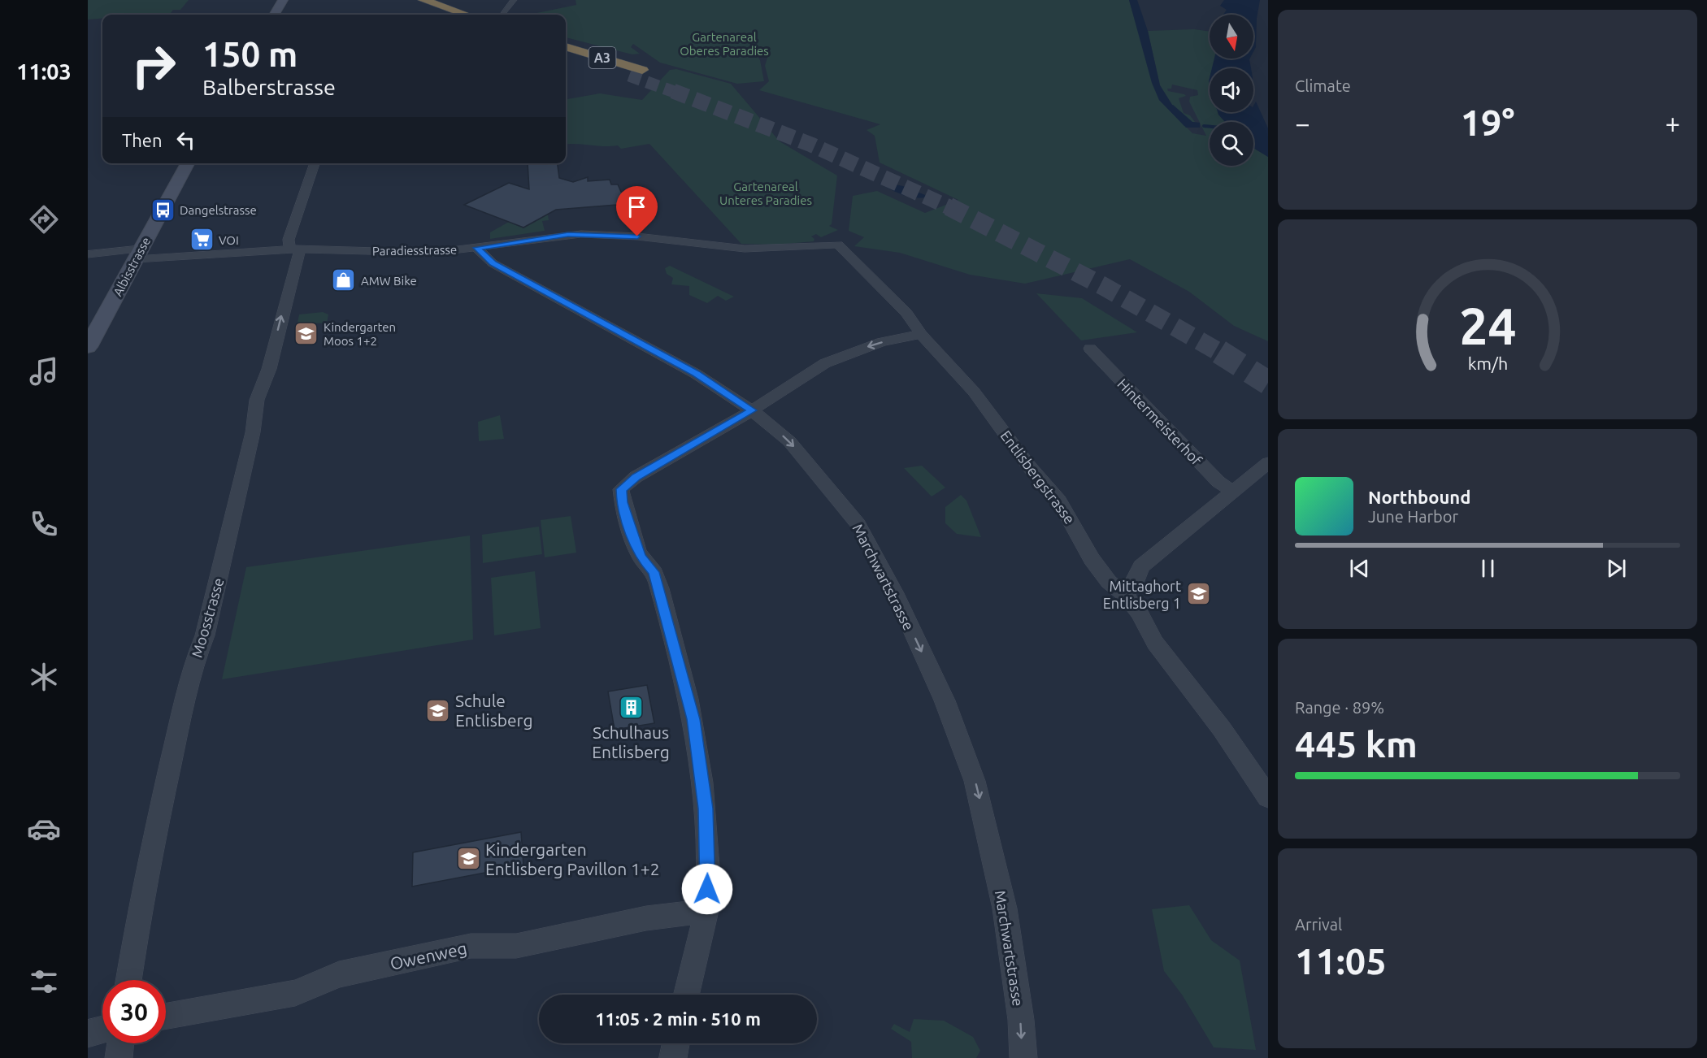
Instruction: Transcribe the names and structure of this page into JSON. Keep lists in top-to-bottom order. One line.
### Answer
{"streets":{"highway":["A3"],"main road":["Albisstrasse"],"street":["Paradiesstrasse","Hintermeisterhof","Entlisbergstrasse","Marchwartstrasse","Moosstrasse","Owenweg"]},"crossings":[["Paradiesstrasse","Albisstrasse"],["Paradiesstrasse","Entlisbergstrasse"],["Paradiesstrasse","Marchwartstrasse"],["Paradiesstrasse","Moosstrasse"]],"one_way":["Marchwartstrasse","Moosstrasse"],"parks":["Gartenareal Oberes Paradies","Gartenareal Unteres Paradies"],"places":{"bus stop":["Dangelstrasse"],"supermarket":["VOI"],"shop":["AMW Bike"],"school or university":["Kindergarten Moos 1+2","Mittaghort Entlisberg 1","Schule Entlisberg","Kindergarten Entlisberg Pavillon 1+2"],"building":["Schulhaus Entlisberg"]},"north":"bottom","page":{"tabs":"11:03","tile":["Climate",["Range · 89%","445 km"],["Arrival","11:05"]],"turn":["150 m","Balberstrasse"],"heat":["−","19°","+"],"then":"Then","song":["Northbound","June Harbor"],"limit":"30","trip":"11:05 · 2 min · 510 m","gauge":["24","km/h"]}}
